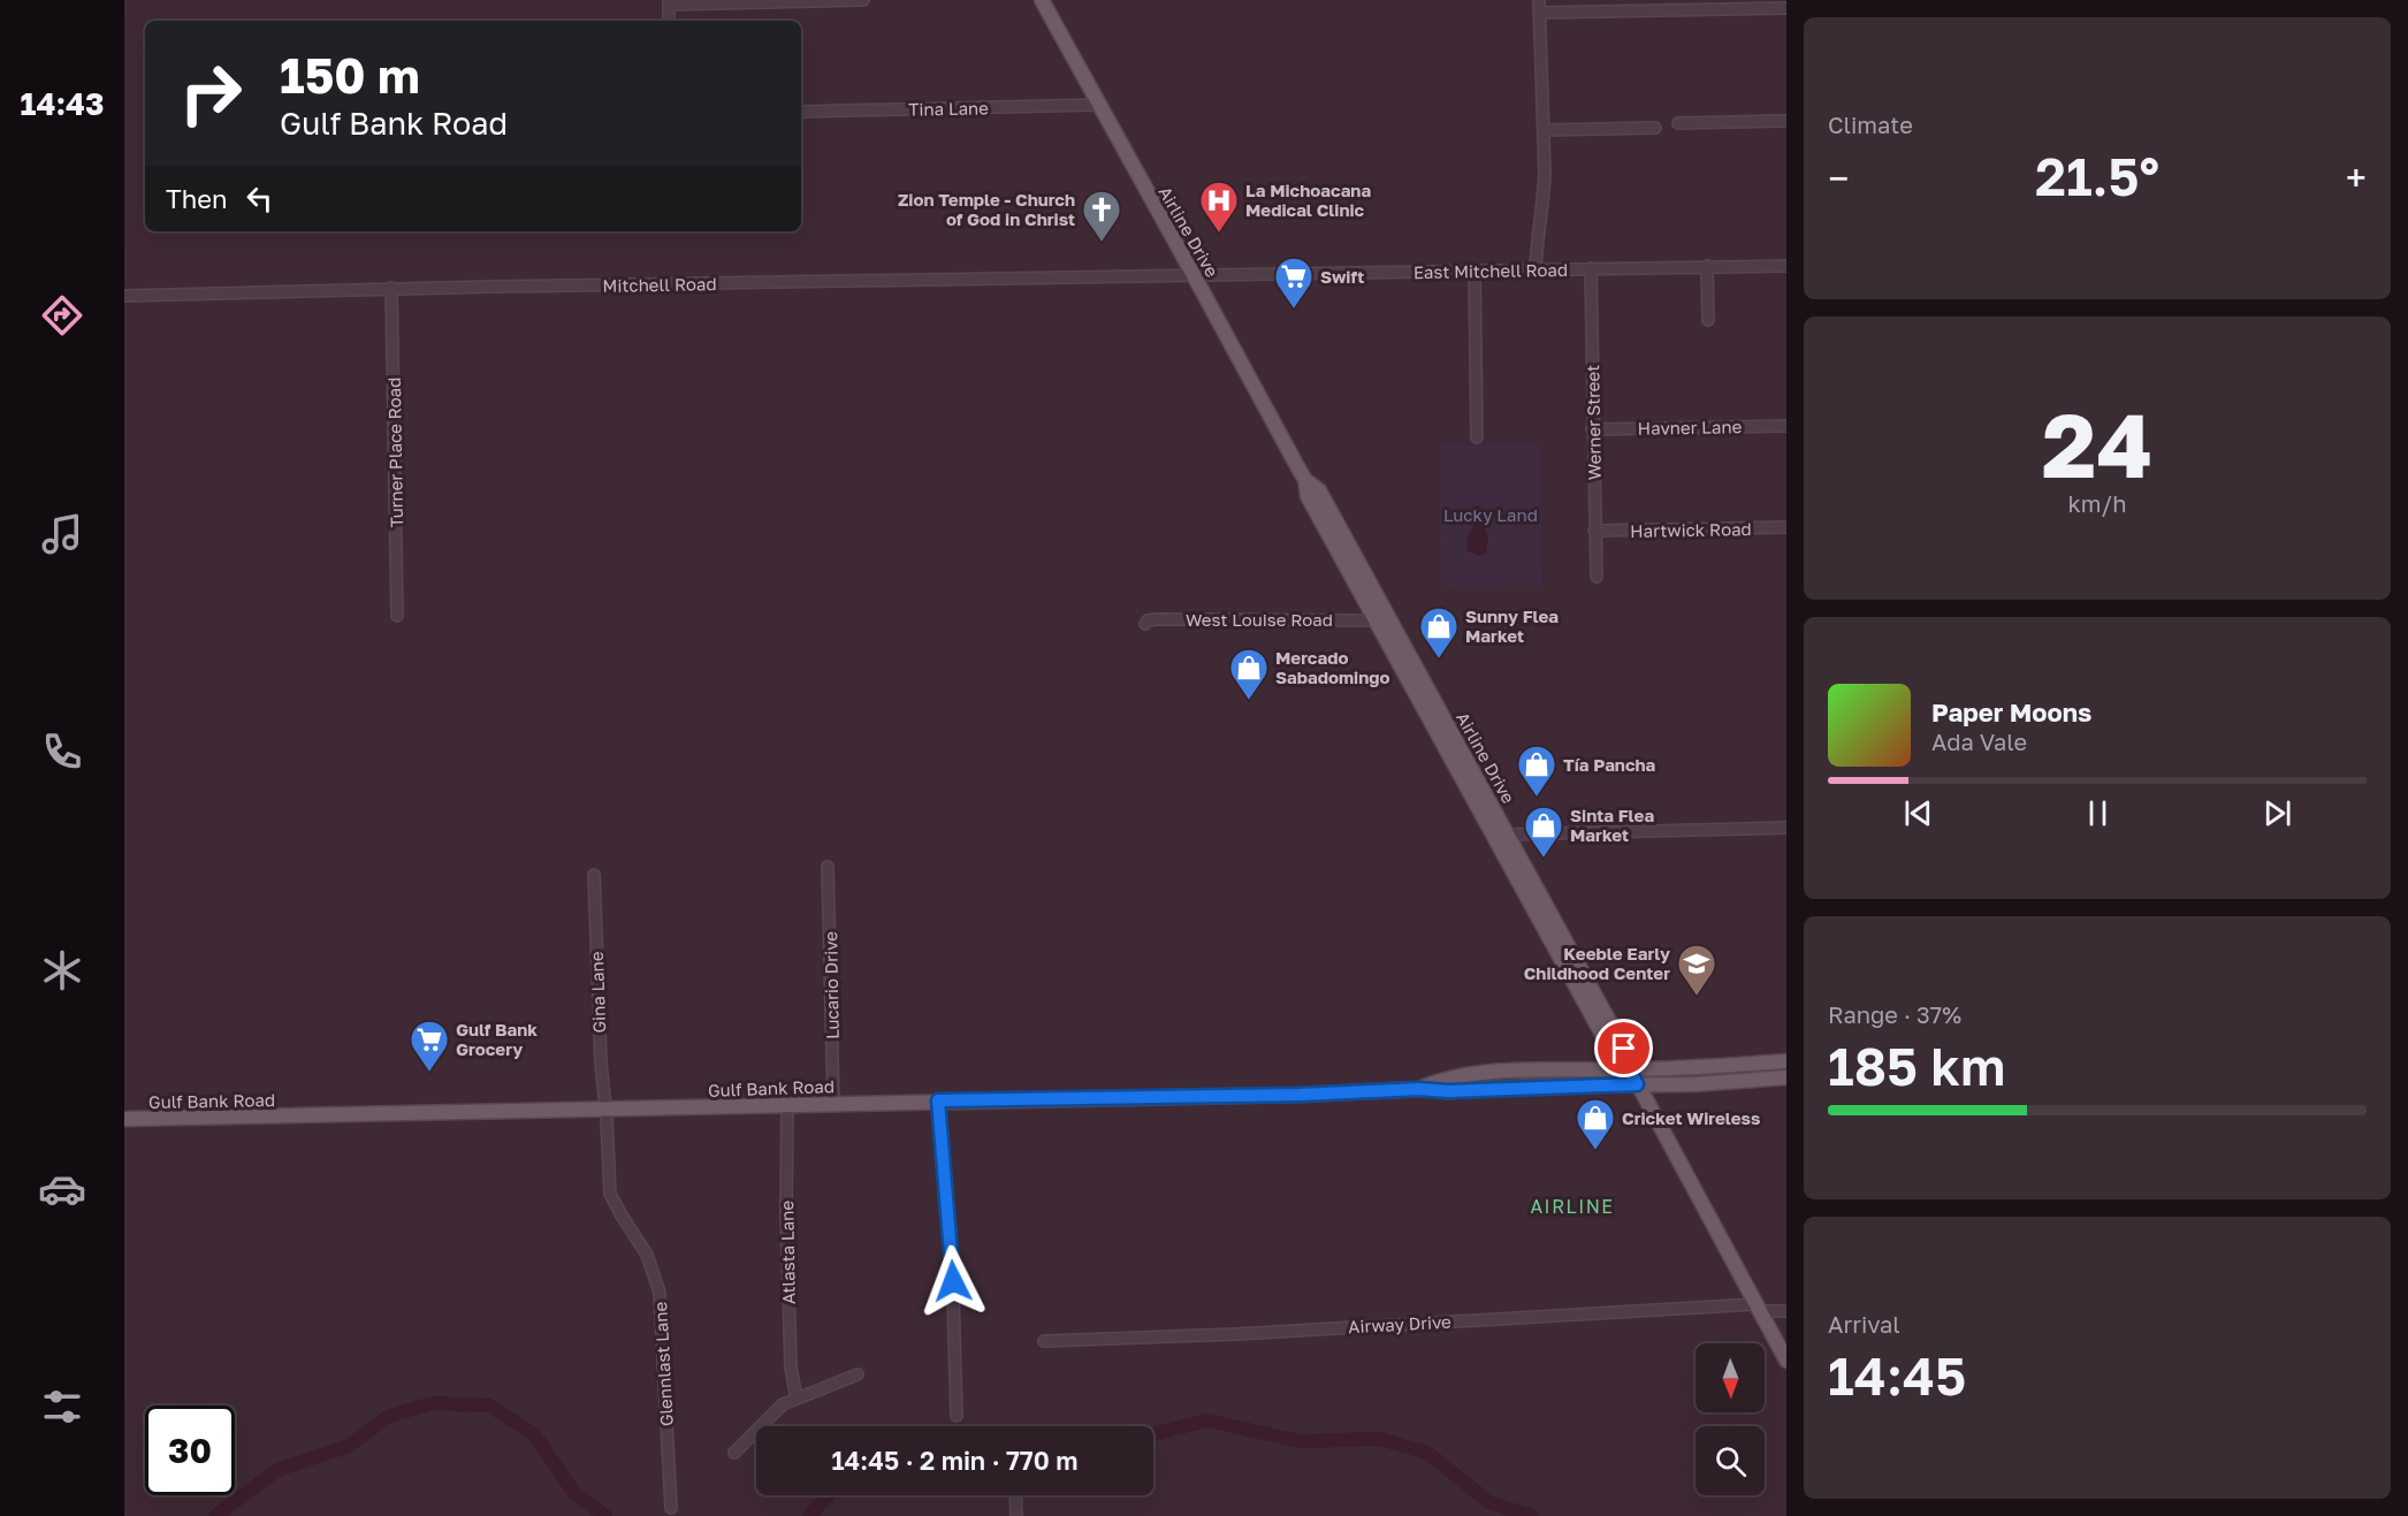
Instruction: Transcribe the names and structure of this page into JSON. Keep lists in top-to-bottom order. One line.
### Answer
{"streets":{"main road":["Airline Drive","Gulf Bank Road"],"street":["Tina Lane","East Mitchell Road","Mitchell Road","Werner Street","Havner Lane","Turner Place Road","Hartwick Road","West Louise Road","Lucario Drive","Gina Lane","Atlasta Lane","Airway Drive","Glennlast Lane"]},"crossings":[["Tina Lane","Airline Drive"],["Airline Drive","East Mitchell Road"],["Airline Drive","Mitchell Road"],["Airline Drive","West Louise Road"],["Airline Drive","Gulf Bank Road"],["Airline Drive","Airway Drive"],["East Mitchell Road","Mitchell Road"],["East Mitchell Road","Werner Street"],["Mitchell Road","Turner Place Road"],["Werner Street","Havner Lane"],["Werner Street","Hartwick Road"],["Lucario Drive","Gulf Bank Road"],["Gina Lane","Gulf Bank Road"],["Gina Lane","Glennlast Lane"],["Gulf Bank Road","Atlasta Lane"],["Gulf Bank Road","Glennlast Lane"]],"districts":["AIRLINE"],"parks":["Lucky Land"],"places":{"hospital":["La Michoacana Medical Clinic"],"church":["Zion Temple - Church of God in Christ"],"supermarket":["Swift","Gulf Bank Grocery"],"shop":["Sunny Flea Market","Mercado Sabadomingo","Tía Pancha","Sinta Flea Market","Cricket Wireless"],"school or university":["Keeble Early Childhood Center"]},"north":"bottom","page":{"tabs":"14:43","tile":["Climate",["24","km/h"],["Range · 37%","185 km"],["Arrival","14:45"]],"turn":["150 m","Gulf Bank Road"],"heat":["−","21.5°","+"],"then":"Then","song":["Paper Moons","Ada Vale"],"limit":"30","trip":"14:45 · 2 min · 770 m"}}
